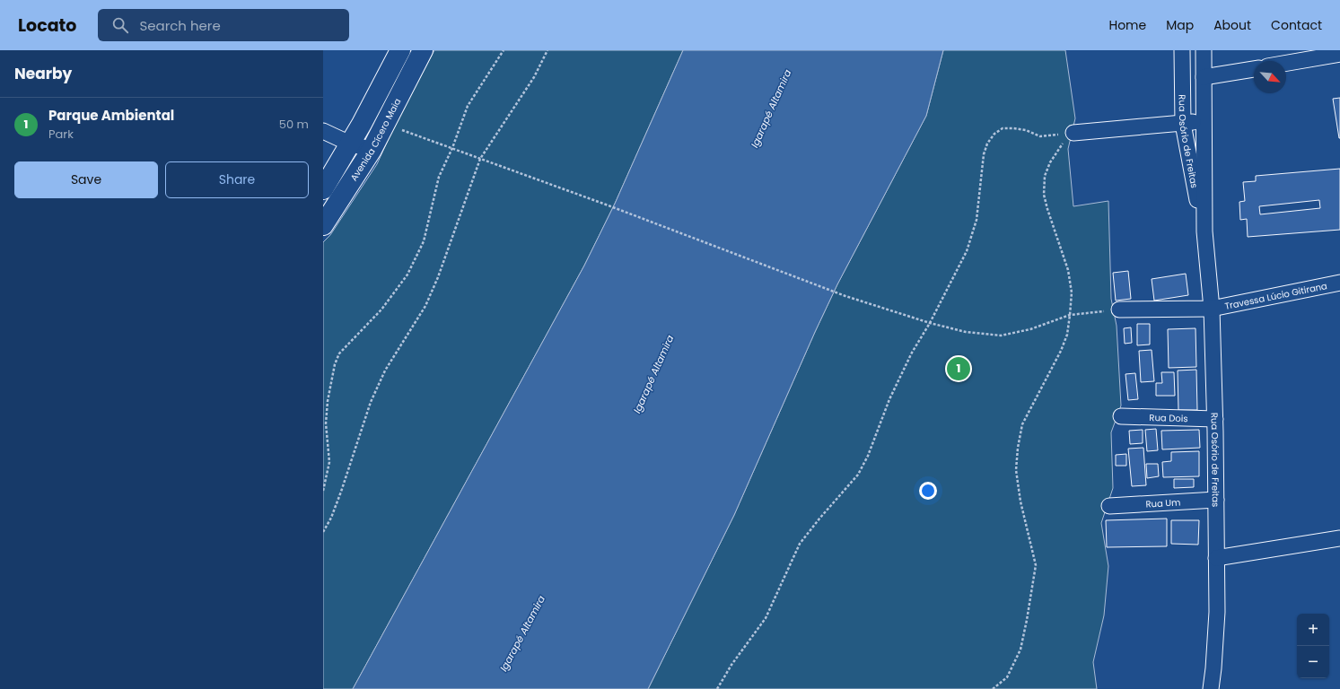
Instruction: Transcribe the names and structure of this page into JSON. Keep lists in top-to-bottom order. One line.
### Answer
{"streets":{"main road":["Avenida Cícero Maia"],"street":["Rua Osório de Freitas","Travessa Lúcio Gitirana","Rua Dois","Rua Um"]},"crossings":[["Rua Osório de Freitas","Travessa Lúcio Gitirana"],["Rua Osório de Freitas","Rua Dois"],["Rua Osório de Freitas","Rua Um"]],"water":["Igarapé Altamira"],"north":"bottom right","page":{"header":"Locato","search":"Search here","nav":["Home","Map","About","Contact"],"heading":"Nearby","list":[{"mark":"1","name":"Parque Ambiental","note":"Park","value":"50 m"}],"buttons":["Save","Share"],"pins":"1","map_buttons":["+","−"]}}
